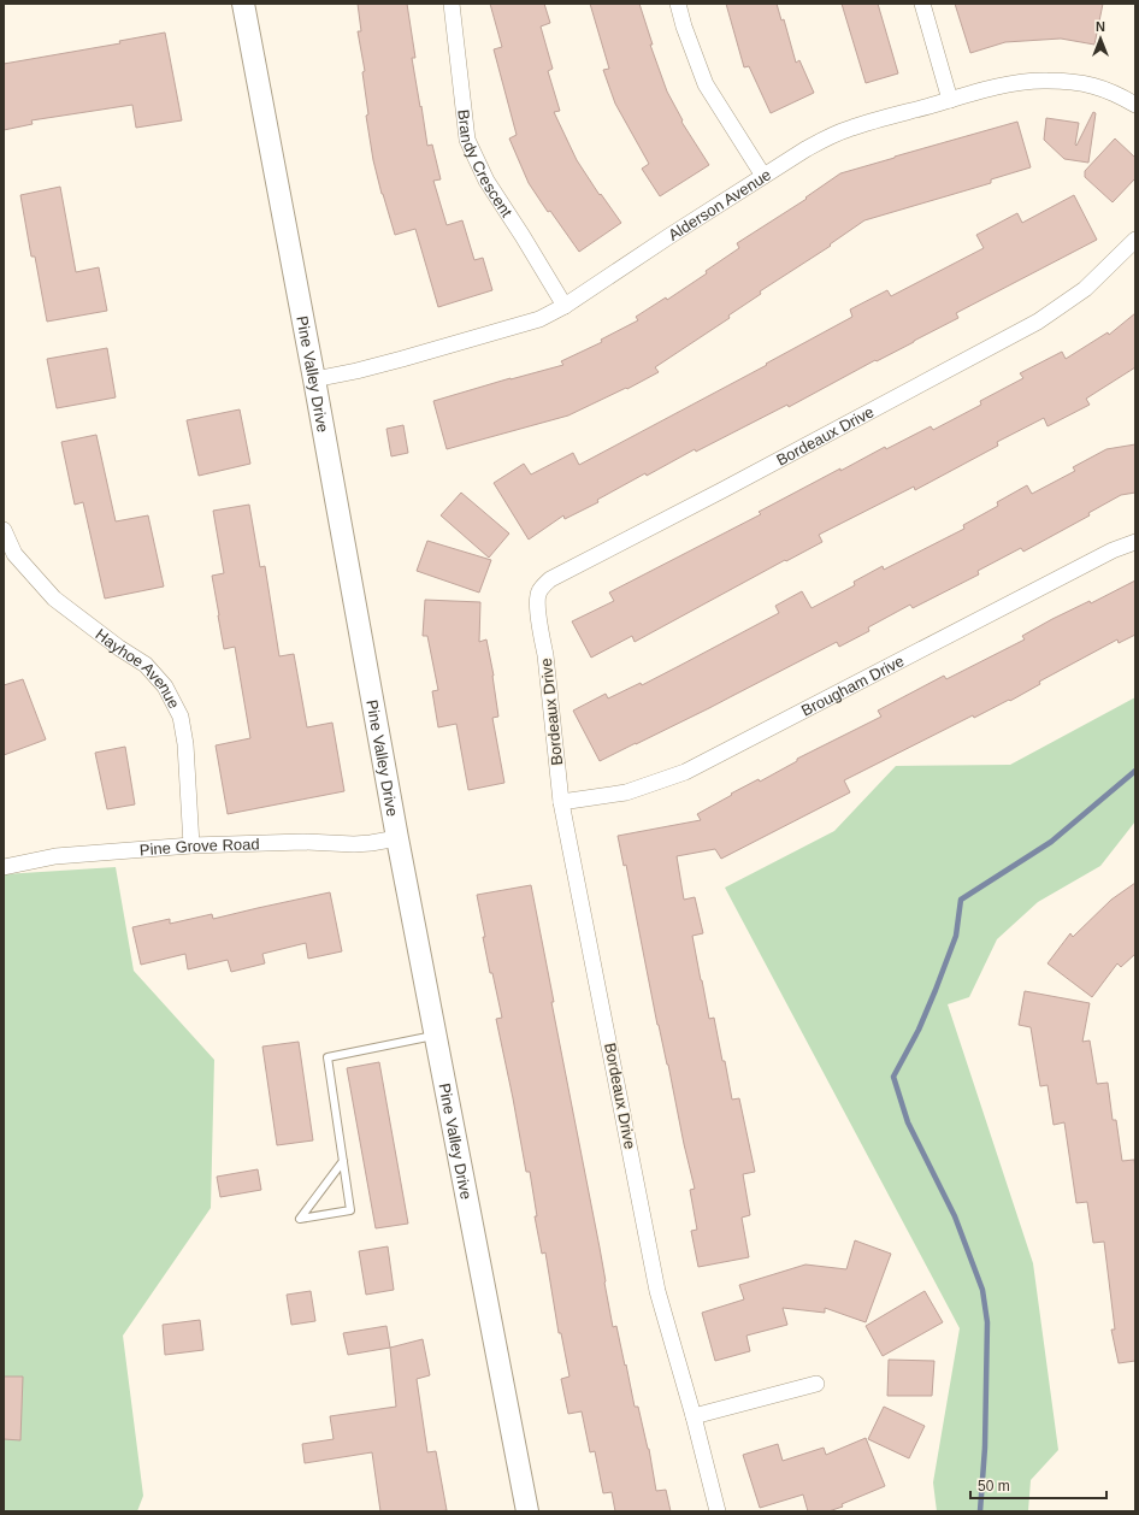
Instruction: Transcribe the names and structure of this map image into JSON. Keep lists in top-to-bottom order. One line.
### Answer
{"streets":{"main road":["Pine Valley Drive"],"street":["Brandy Crescent","Alderson Avenue","Bordeaux Drive","Hayhoe Avenue","Brougham Drive","Pine Grove Road"]},"crossings":[["Brandy Crescent","Alderson Avenue"],["Alderson Avenue","Pine Valley Drive"],["Pine Valley Drive","Pine Grove Road"],["Bordeaux Drive","Brougham Drive"],["Hayhoe Avenue","Pine Grove Road"]],"scale_bar":"50 m","north":"top"}
